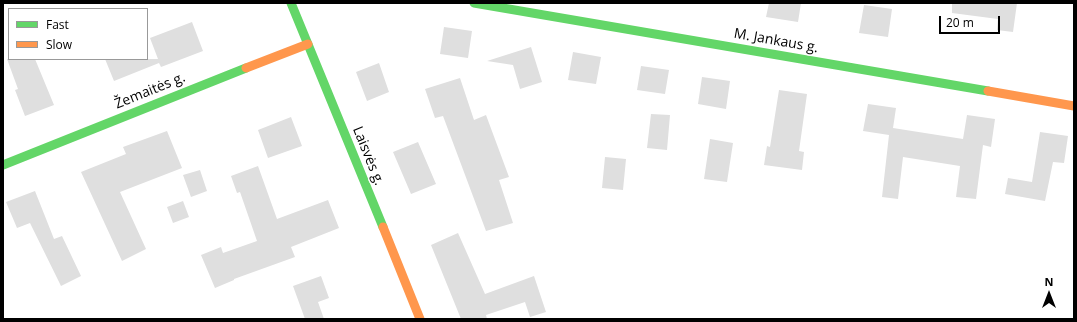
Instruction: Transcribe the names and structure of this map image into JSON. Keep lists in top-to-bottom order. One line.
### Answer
{"streets":{"street":["M. Jankaus g.","Žemaitės g.","Laisvės g."]},"crossings":[["Žemaitės g.","Laisvės g."]],"legend":["Fast","Slow"],"scale_bar":"20 m","north":"top"}
